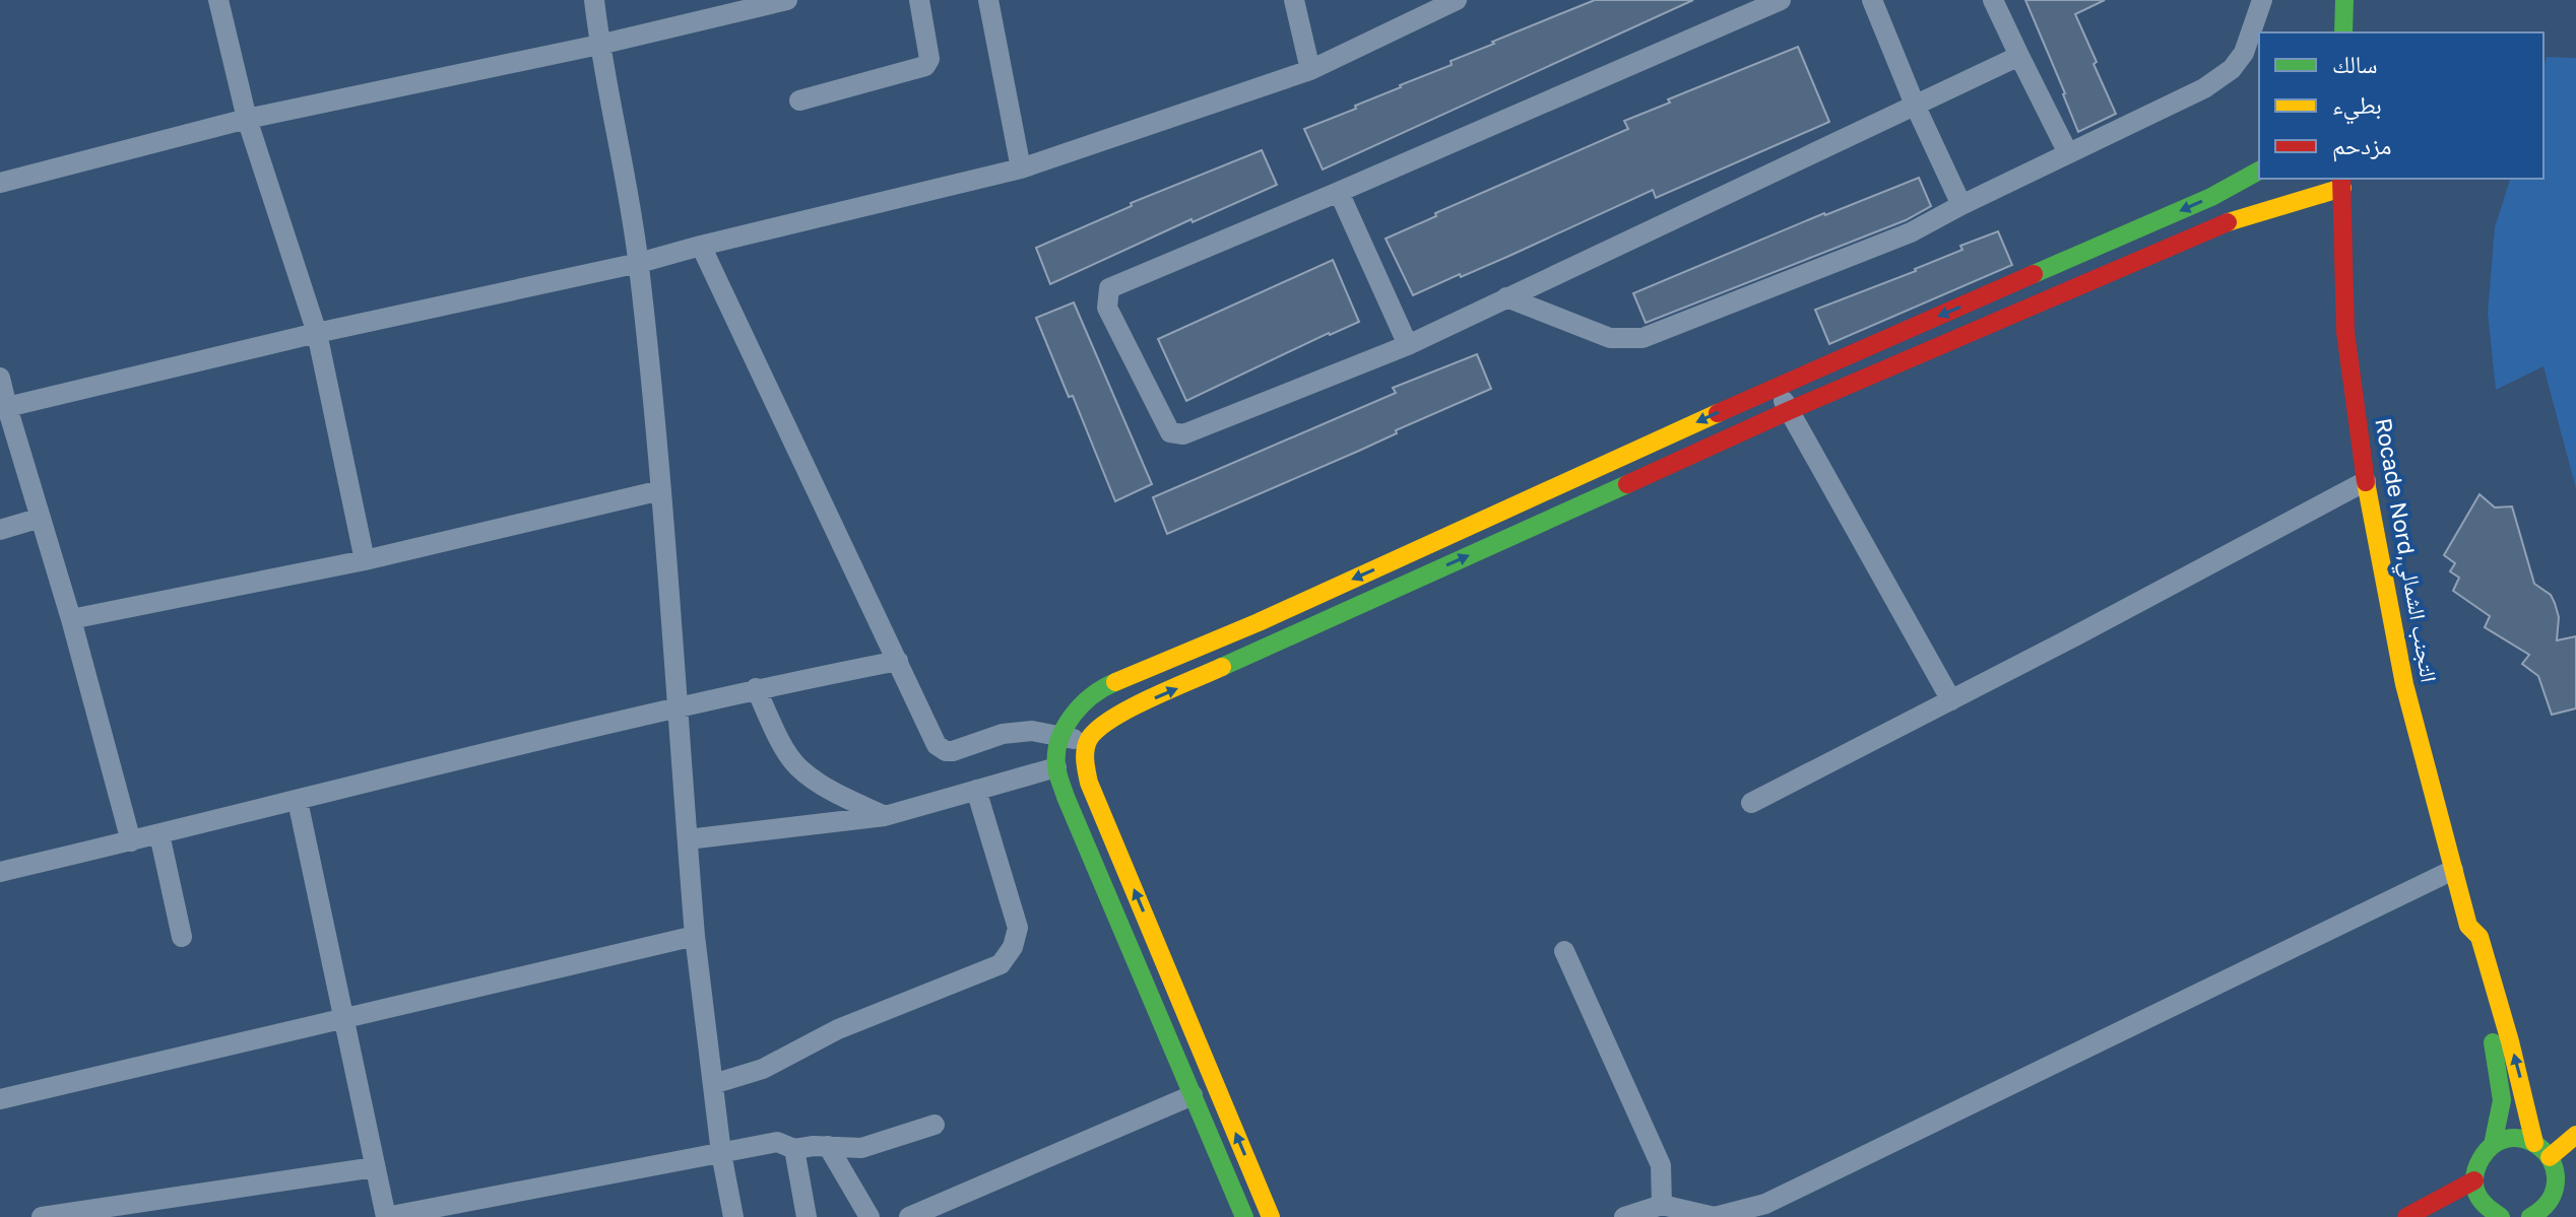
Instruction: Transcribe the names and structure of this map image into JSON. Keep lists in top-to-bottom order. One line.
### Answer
{"streets":{"street":["Rocade Nord,التجنب الشمالي"]},"legend":["سالك","بطيء","مزدحم"]}
